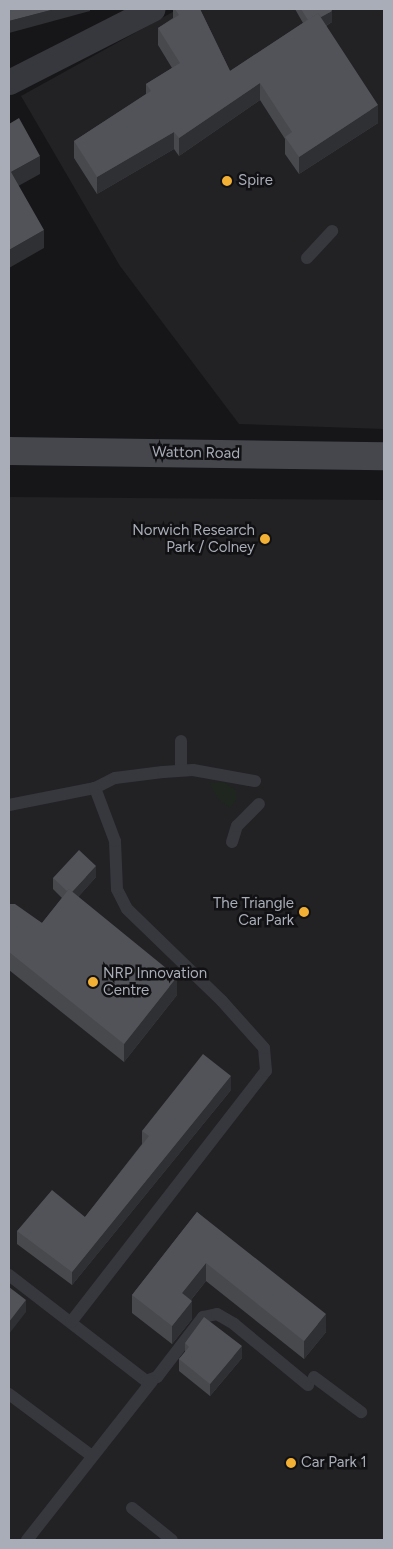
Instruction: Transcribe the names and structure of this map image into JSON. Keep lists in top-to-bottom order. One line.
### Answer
{"streets":{"main road":["Watton Road"]},"places":["Spire","Norwich Research Park / Colney","The Triangle Car Park","NRP Innovation Centre","Car Park 1"]}
